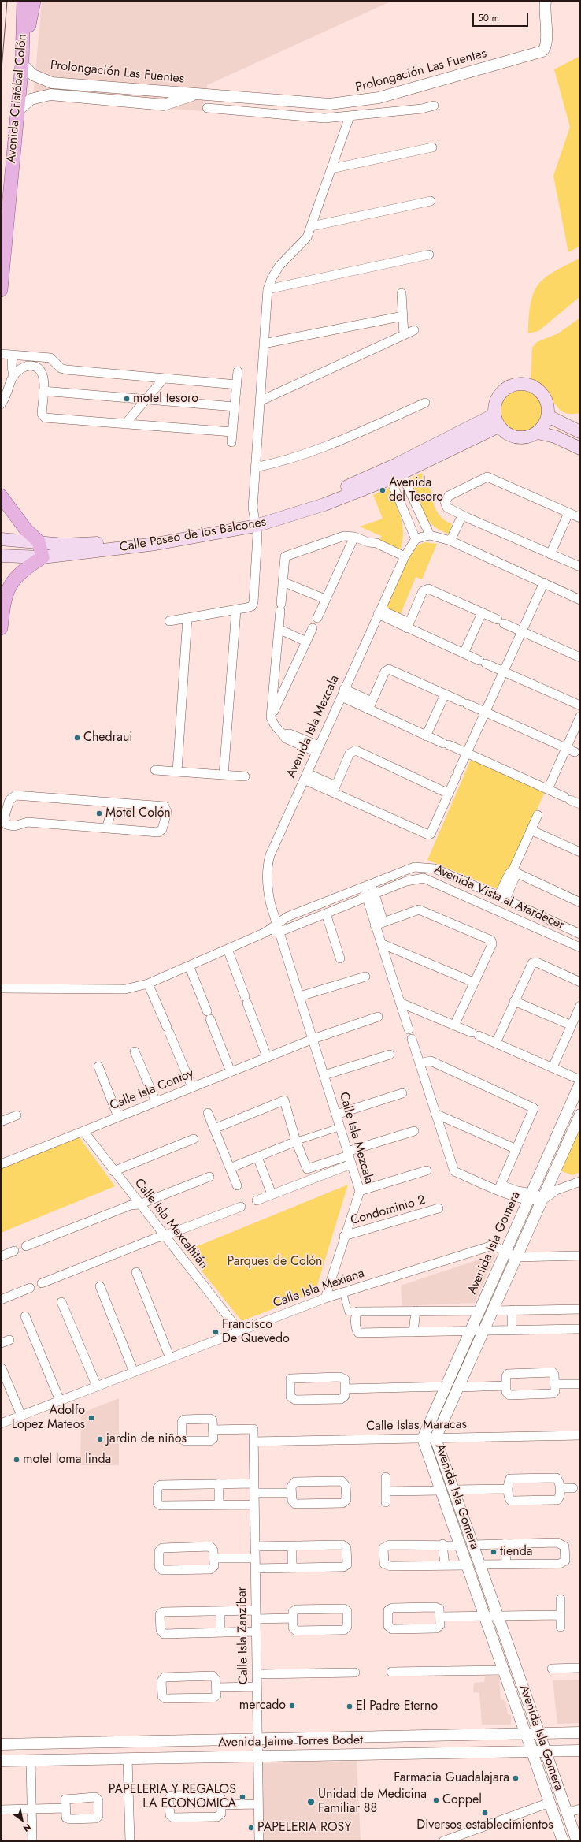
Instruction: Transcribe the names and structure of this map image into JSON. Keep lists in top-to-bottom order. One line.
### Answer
{"streets":{"main road":["Avenida Cristóbal Colón","Calle Paseo de los Balcones"],"street":["Prolongación Las Fuentes","Avenida Isla Mezcala","Avenida Vista al Atardecer","Calle Isla Contoy","Calle Isla Mezcala","Condominio 2","Calle Isla Mexcaltitán","Avenida Isla Gomera","Calle Isla Mexiana","Calle Islas Maracas","Calle Isla Zanzíbar","Avenida Jaime Torres Bodet"]},"crossings":[["Prolongación Las Fuentes","Avenida Cristóbal Colón"],["Avenida Isla Mezcala","Avenida Vista al Atardecer"],["Avenida Isla Mezcala","Calle Isla Mezcala"],["Calle Isla Contoy","Calle Isla Mezcala"],["Calle Isla Contoy","Calle Isla Mexcaltitán"],["Calle Isla Mezcala","Condominio 2"],["Calle Isla Mezcala","Calle Isla Mexiana"],["Calle Isla Mexcaltitán","Calle Isla Mexiana"],["Avenida Isla Gomera","Calle Isla Mexiana"],["Avenida Isla Gomera","Calle Islas Maracas"],["Avenida Isla Gomera","Avenida Jaime Torres Bodet"],["Calle Islas Maracas","Calle Isla Zanzíbar"],["Calle Isla Zanzíbar","Avenida Jaime Torres Bodet"]],"parks":["Parques de Colón"],"places":["motel tesoro","Avenida del Tesoro","Chedraui","Motel Colón","Francisco De Quevedo","Adolfo Lopez Mateos","jardin de niños","motel loma linda","tienda","mercado","El Padre Eterno","Farmacia Guadalajara","PAPELERIA Y REGALOS LA ECONOMICA","Coppel","Unidad de Medicina Familiar 88","Diversos establecimientos","PAPELERIA ROSY"],"scale_bar":"50 m","north":"bottom right"}
